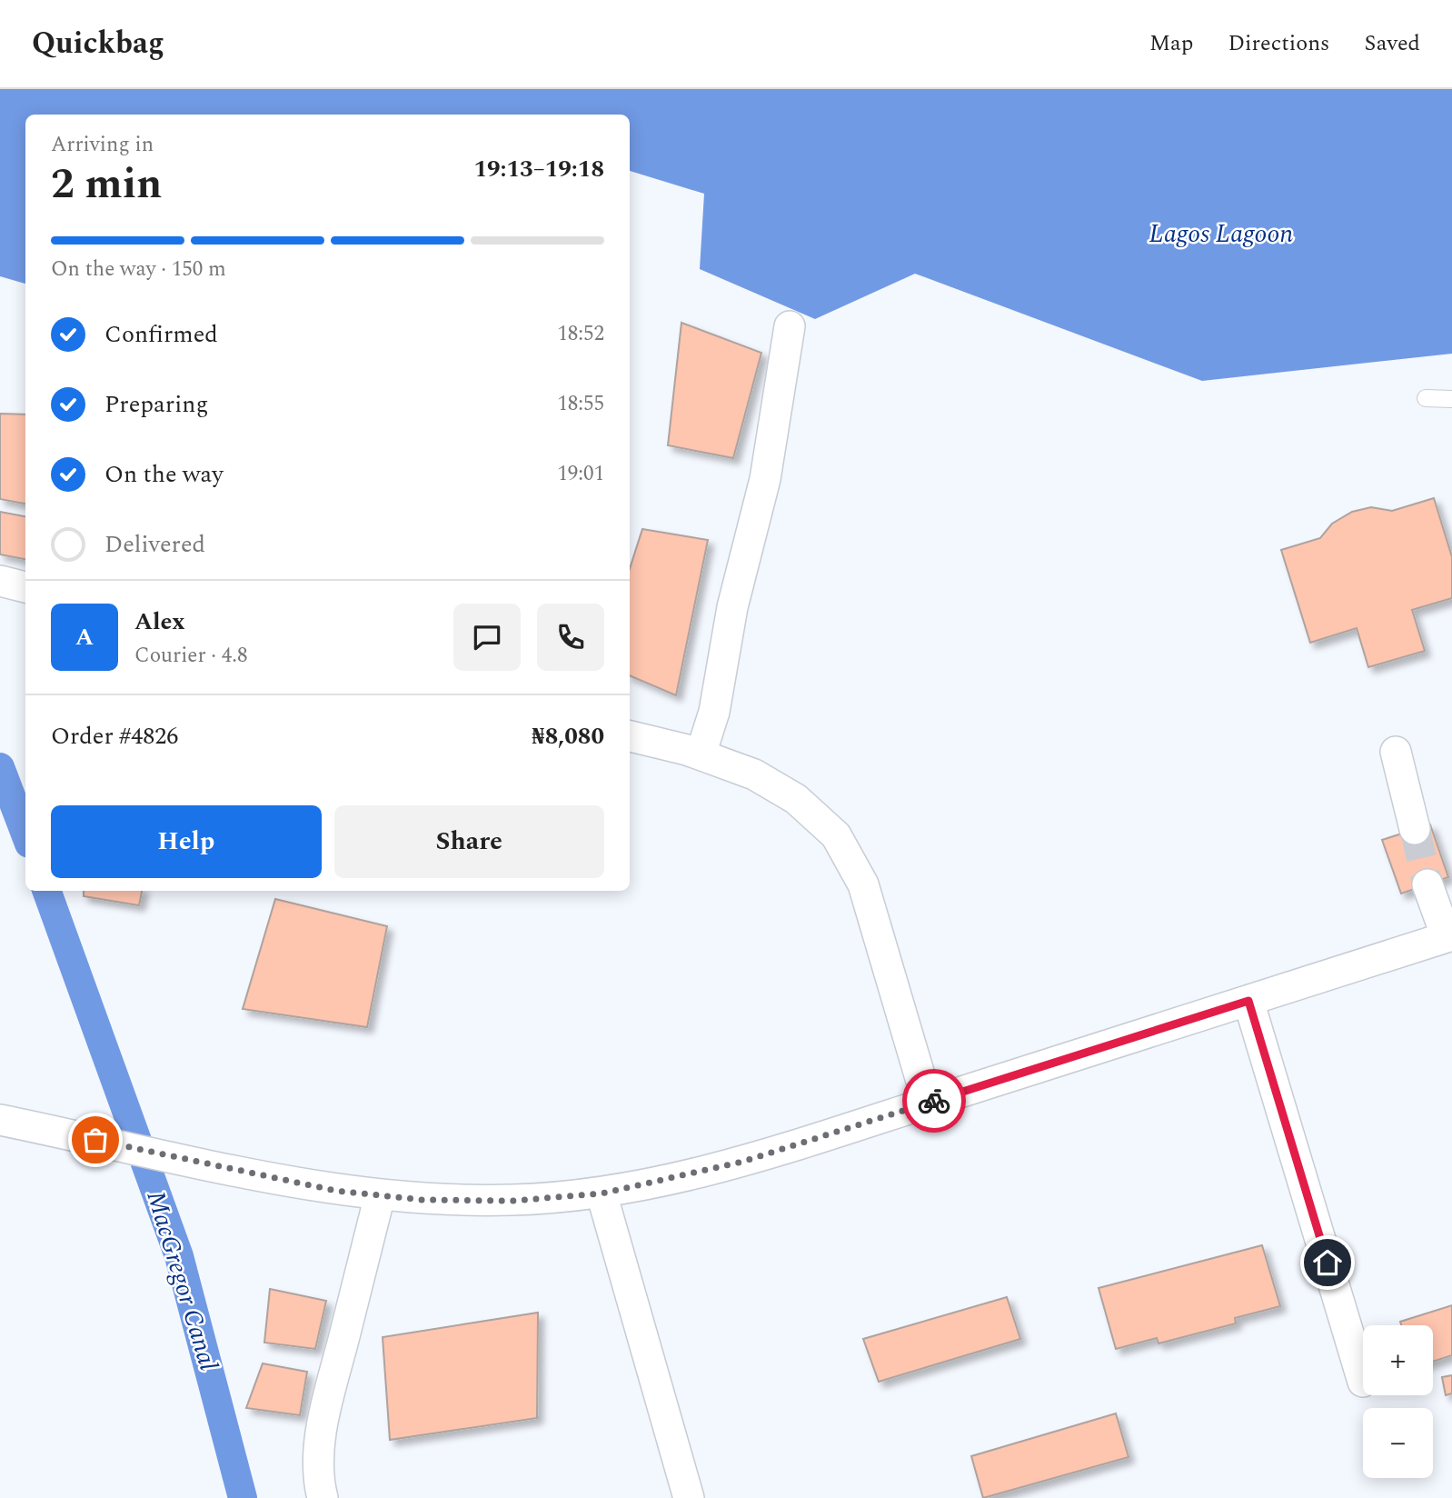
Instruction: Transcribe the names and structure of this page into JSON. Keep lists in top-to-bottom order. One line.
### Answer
{"water":["Lagos Lagoon","MacGregor Canal"],"page":{"header":"Quickbag","nav":["Map","Directions","Saved"],"heading":["2 min","Arriving in","19:13–19:18"],"panel":["Alex","Courier · 4.8","Order #4826","₦8,080"],"bar":"On the way · 150 m","list":[["Confirmed","18:52"],["Preparing","18:55"],["On the way","19:01"],"Delivered"],"round":"A","buttons":["Help","Share"],"map_buttons":["+","−"]}}
